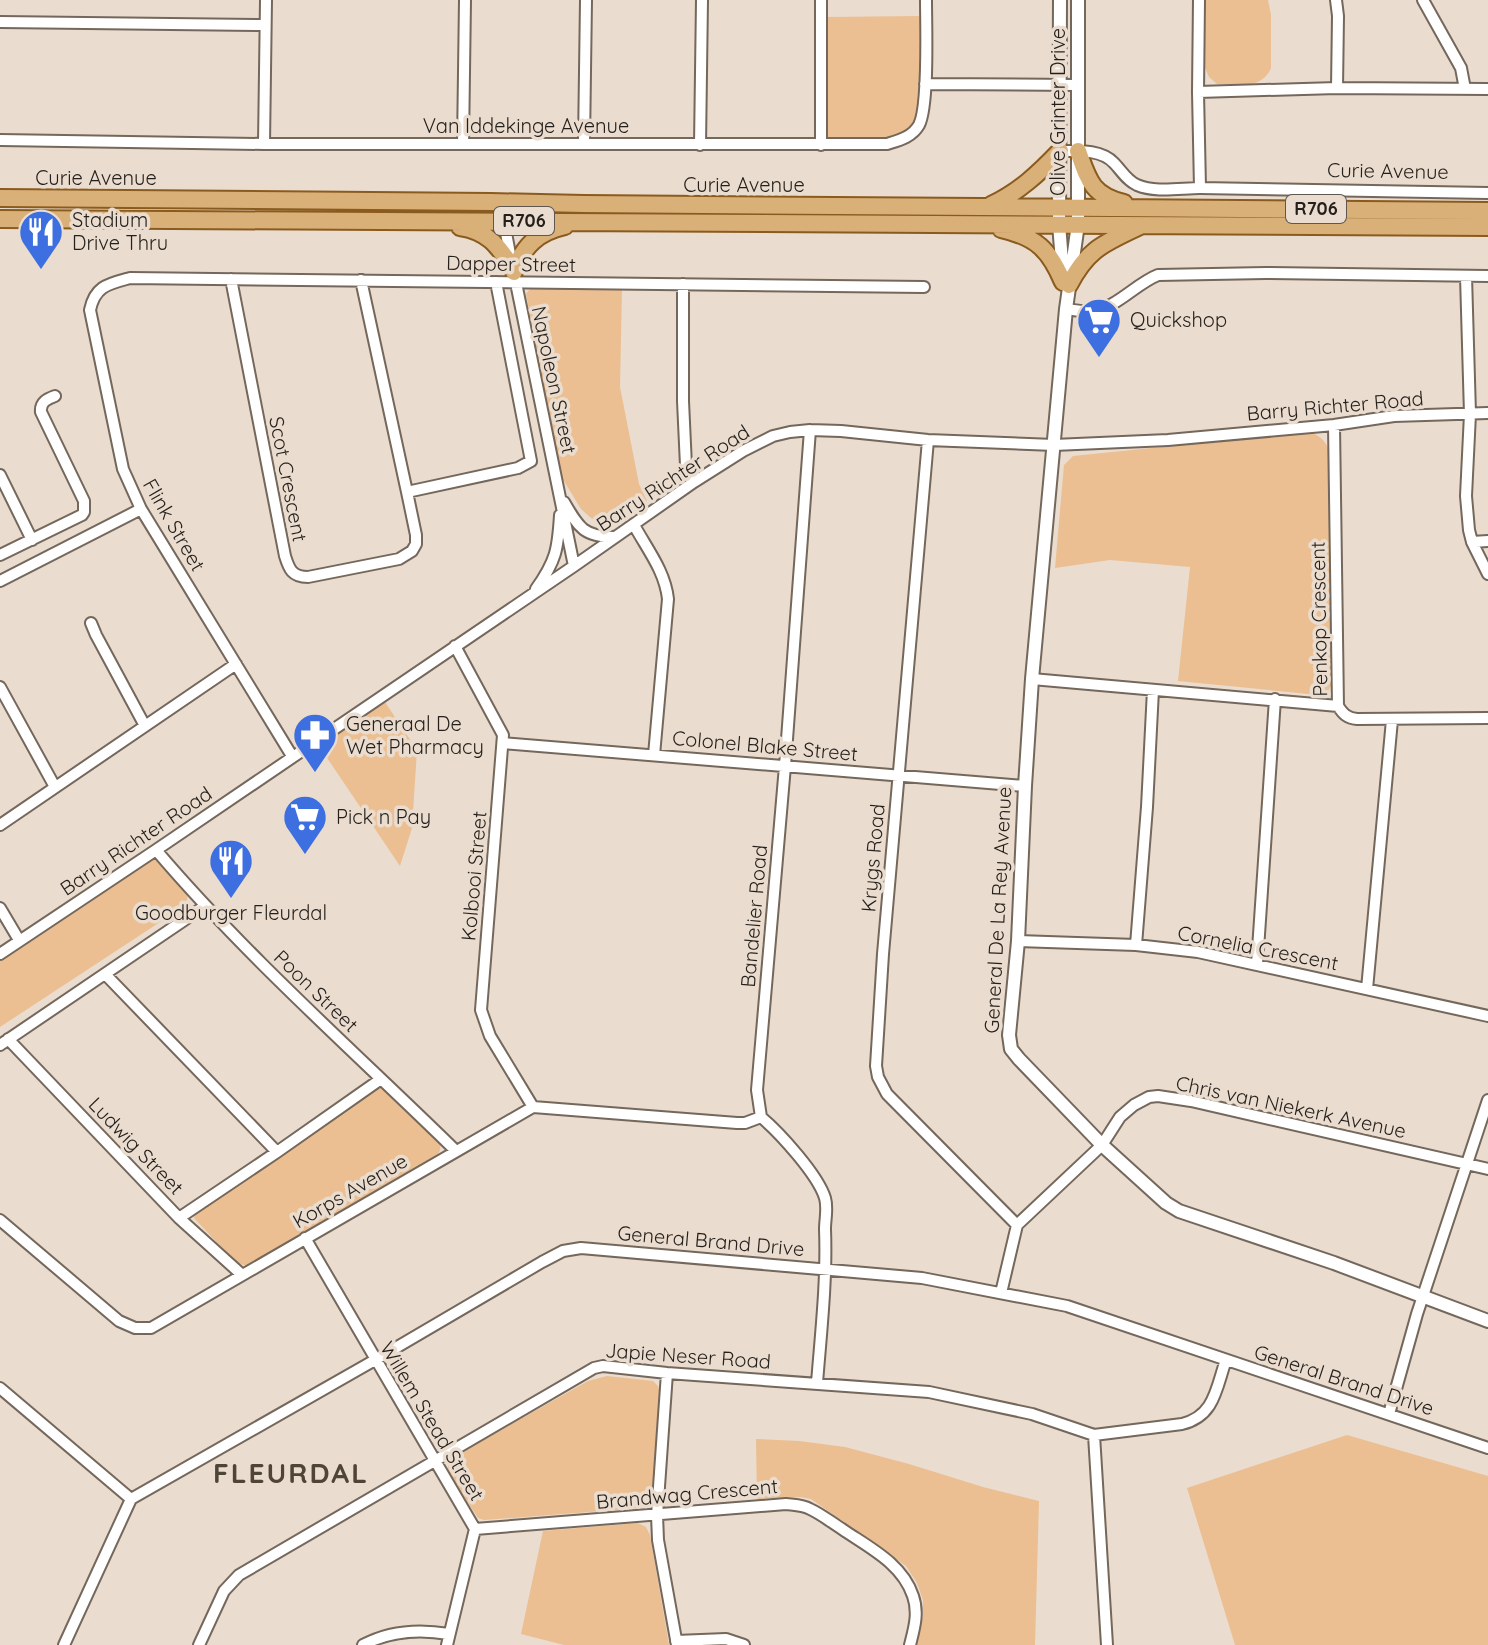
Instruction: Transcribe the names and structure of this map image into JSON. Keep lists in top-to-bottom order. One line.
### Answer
{"streets":{"main road":["Curie Avenue","R706"],"street":["Olive Grinter Drive","Van Iddekinge Avenue","Dapper Street","Napoleon Street","Barry Richter Road","Scot Crescent","Flink Street","Penkop Crescent","Colonel Blake Street","Krygs Road","Kolbooi Street","General De La Rey Avenue","Bandelier Road","Cornelia Crescent","Poon Street","Chris van Niekerk Avenue","Ludwig Street","Korps Avenue","General Brand Drive","Japie Neser Road","Willem Stead Street","Brandwag Crescent"]},"crossings":[["Olive Grinter Drive","Curie Avenue"],["Olive Grinter Drive","General De La Rey Avenue"],["Curie Avenue","Napoleon Street"],["Curie Avenue","General De La Rey Avenue"],["Dapper Street","Napoleon Street"],["Dapper Street","Scot Crescent"],["Dapper Street","Flink Street"],["Napoleon Street","Barry Richter Road"],["Napoleon Street","Scot Crescent"],["Barry Richter Road","Flink Street"],["Barry Richter Road","Penkop Crescent"],["Barry Richter Road","Krygs Road"],["Barry Richter Road","Kolbooi Street"],["Barry Richter Road","General De La Rey Avenue"],["Barry Richter Road","Bandelier Road"],["Barry Richter Road","Poon Street"],["Colonel Blake Street","Krygs Road"],["Colonel Blake Street","Kolbooi Street"],["Colonel Blake Street","General De La Rey Avenue"],["Colonel Blake Street","Bandelier Road"],["Krygs Road","Chris van Niekerk Avenue"],["Kolbooi Street","Korps Avenue"],["General De La Rey Avenue","Cornelia Crescent"],["General De La Rey Avenue","Chris van Niekerk Avenue"],["Poon Street","Korps Avenue"],["Ludwig Street","Korps Avenue"],["Korps Avenue","Willem Stead Street"],["General Brand Drive","Japie Neser Road"],["General Brand Drive","Willem Stead Street"],["Japie Neser Road","Willem Stead Street"],["Willem Stead Street","Brandwag Crescent"]],"districts":["FLEURDAL"],"places":{"restaurant":["Stadium Drive Thru","Goodburger Fleurdal"],"supermarket":["Quickshop","Pick n Pay"],"pharmacy":["Generaal De Wet Pharmacy"]}}
